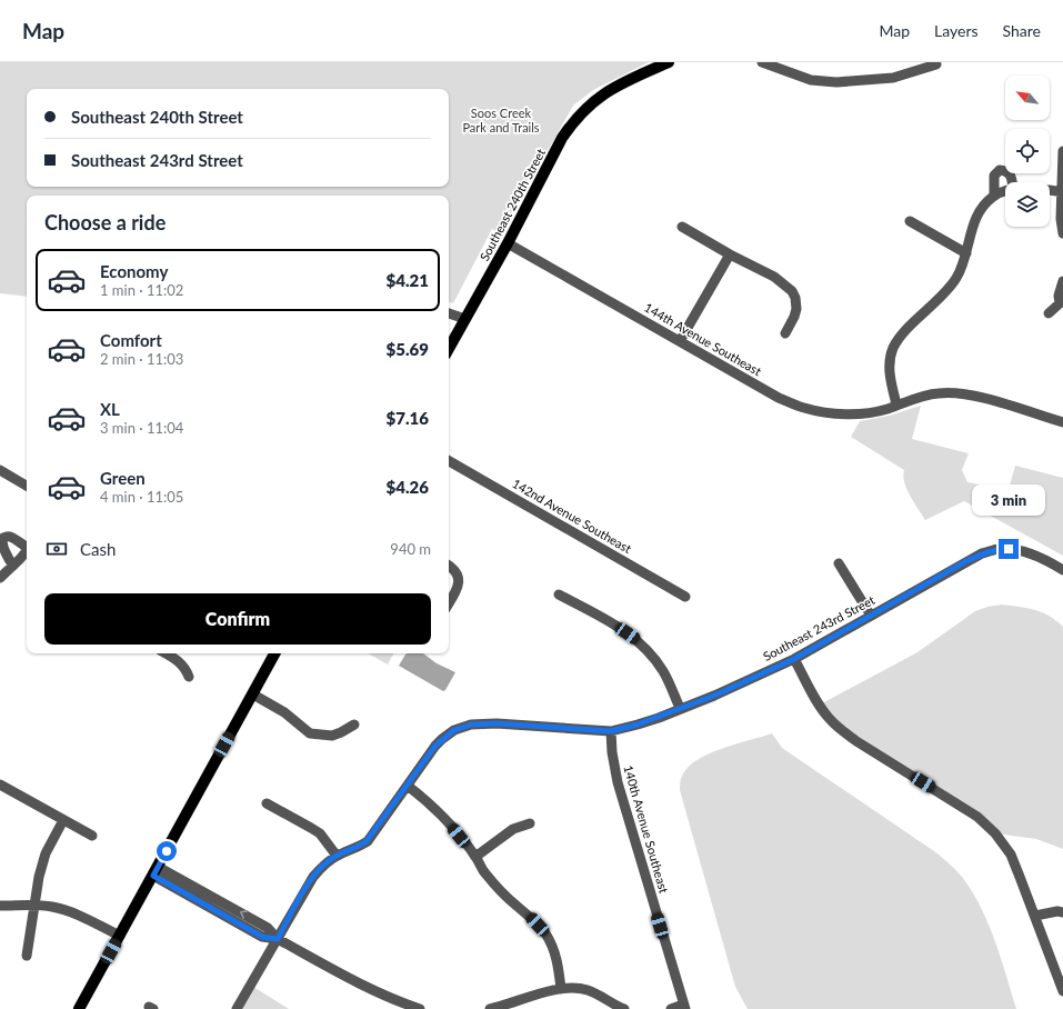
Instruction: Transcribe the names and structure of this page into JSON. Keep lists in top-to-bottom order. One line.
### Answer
{"streets":{"main road":["Southeast 240th Street"],"street":["144th Avenue Southeast","142nd Avenue Southeast","Southeast 243rd Street","140th Avenue Southeast"]},"crossings":[["Southeast 240th Street","144th Avenue Southeast"],["Southeast 243rd Street","140th Avenue Southeast"]],"parks":["Soos Creek Park and Trails"],"north":"top left","page":{"header":"Map","nav":["Map","Layers","Share"],"banner":["Southeast 240th Street","Southeast 243rd Street"],"heading":"Choose a ride","list":[{"name":"Economy","note":"1 min · 11:02","value":"$4.21"},{"name":"Comfort","note":"2 min · 11:03","value":"$5.69"},{"name":"XL","note":"3 min · 11:04","value":"$7.16"},{"name":"Green","note":"4 min · 11:05","value":"$4.26"}],"bubble":"3 min","pay":["Cash","940 m"],"buttons":"Confirm"}}
